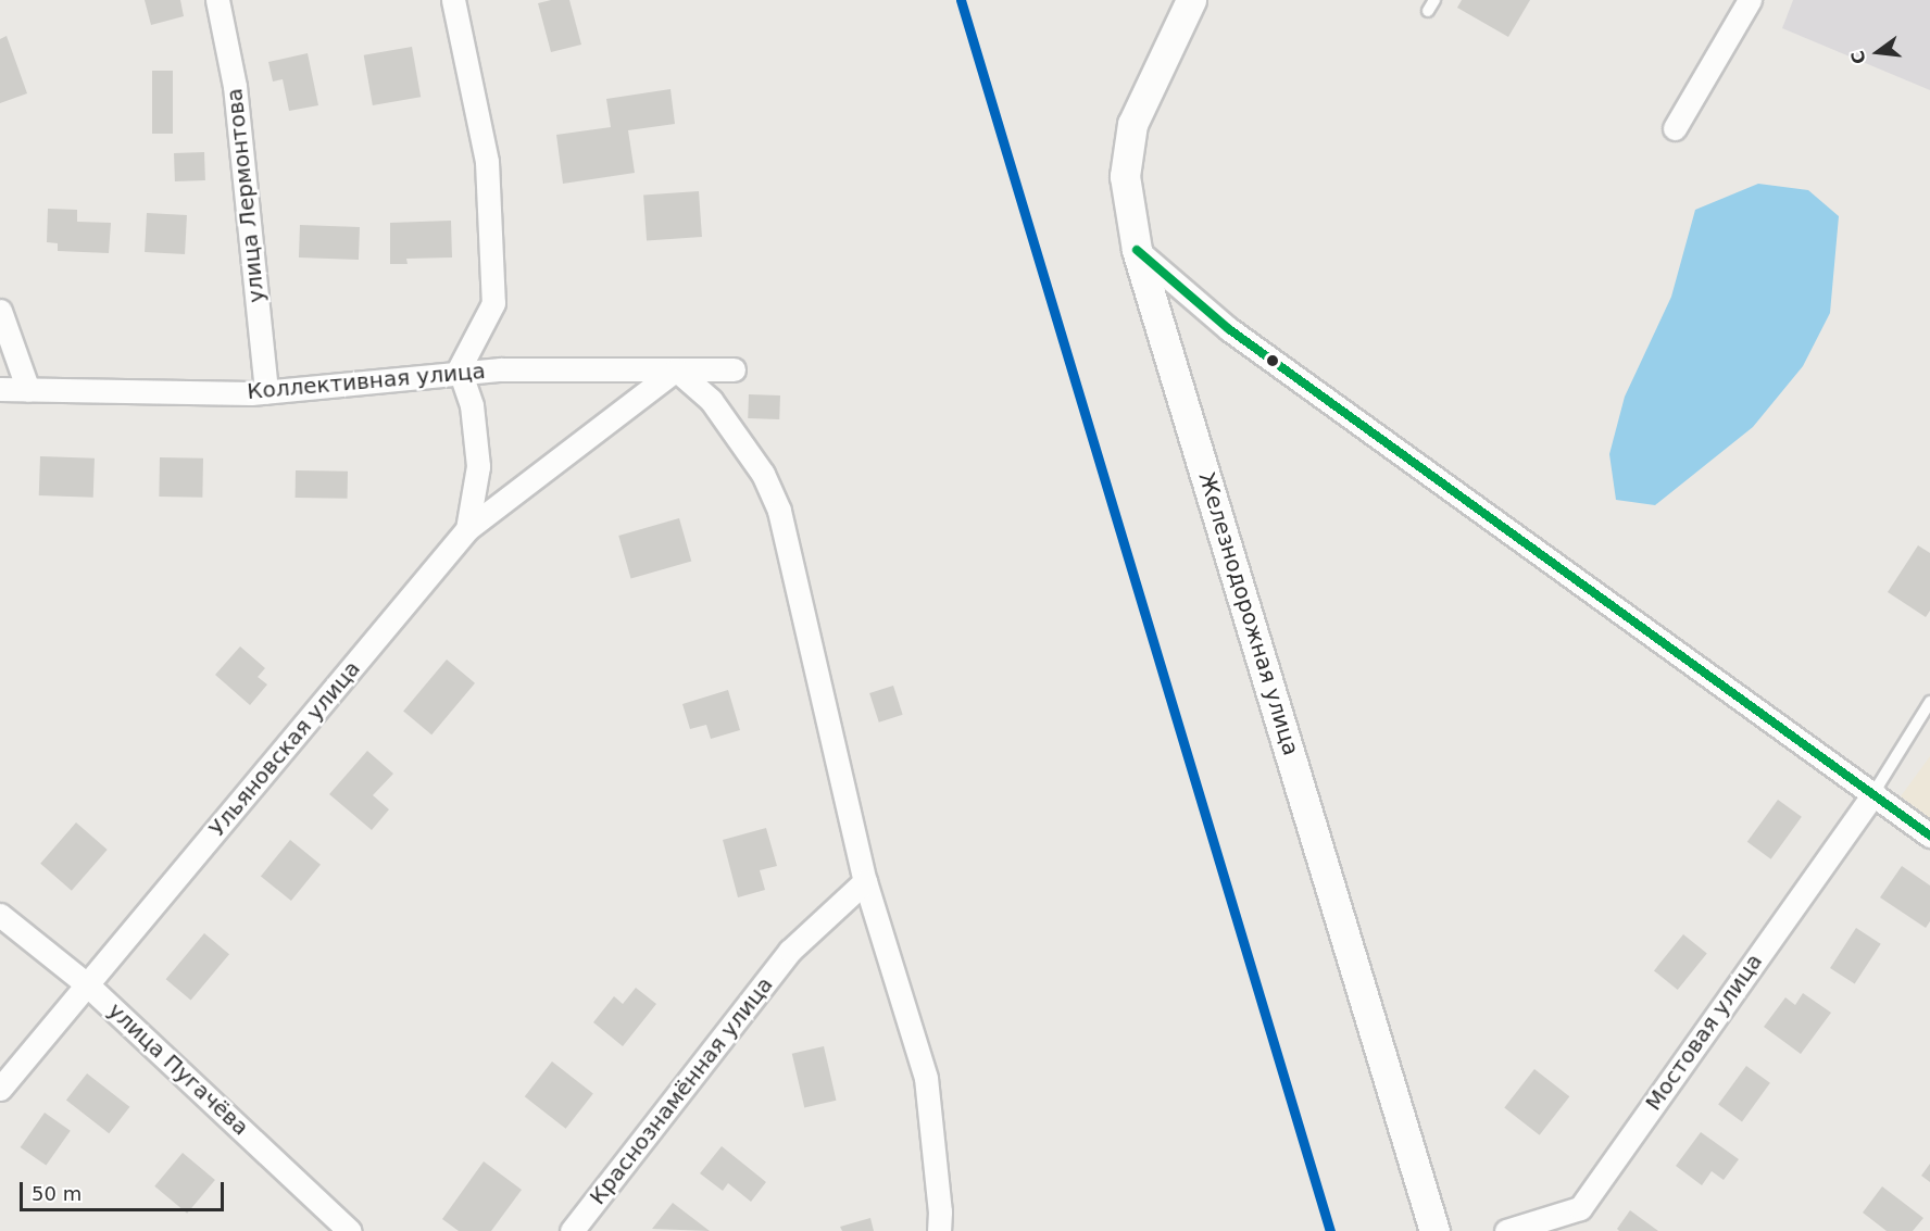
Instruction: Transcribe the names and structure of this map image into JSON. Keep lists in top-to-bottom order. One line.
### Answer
{"streets":{"street":["улица Лермонтова","Коллективная улица","Железнодорожная улица","Ульяновская улица","Мостовая улица","улица Пугачёва","Краснознамённая улица"]},"crossings":[["улица Лермонтова","Коллективная улица"],["Коллективная улица","Ульяновская улица"],["Ульяновская улица","улица Пугачёва"]],"scale_bar":"50 m","north":"left"}
